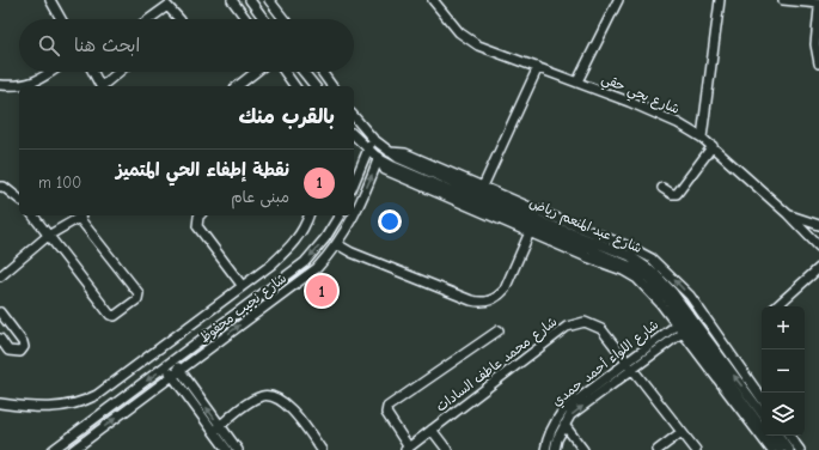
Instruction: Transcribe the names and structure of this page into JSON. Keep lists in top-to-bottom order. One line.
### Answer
{"streets":{"street":["شارع يحي حقي","شارع عبد المنعم رياض","شارع نجيب محفوظ","شارع اللواء أحمد حمدي","شارع محمد عاطف السادات"]},"crossings":[["شارع عبد المنعم رياض","شارع نجيب محفوظ"],["شارع عبد المنعم رياض","شارع اللواء أحمد حمدي"],["شارع اللواء أحمد حمدي","شارع محمد عاطف السادات"]],"page":{"search":"ابحث هنا","heading":"بالقرب منك","list":[{"mark":"1","name":"نقطة إطفاء الحي المتميز","note":"مبنى عام","value":"100 m"}],"pins":"1","map_buttons":["+","−"]}}
